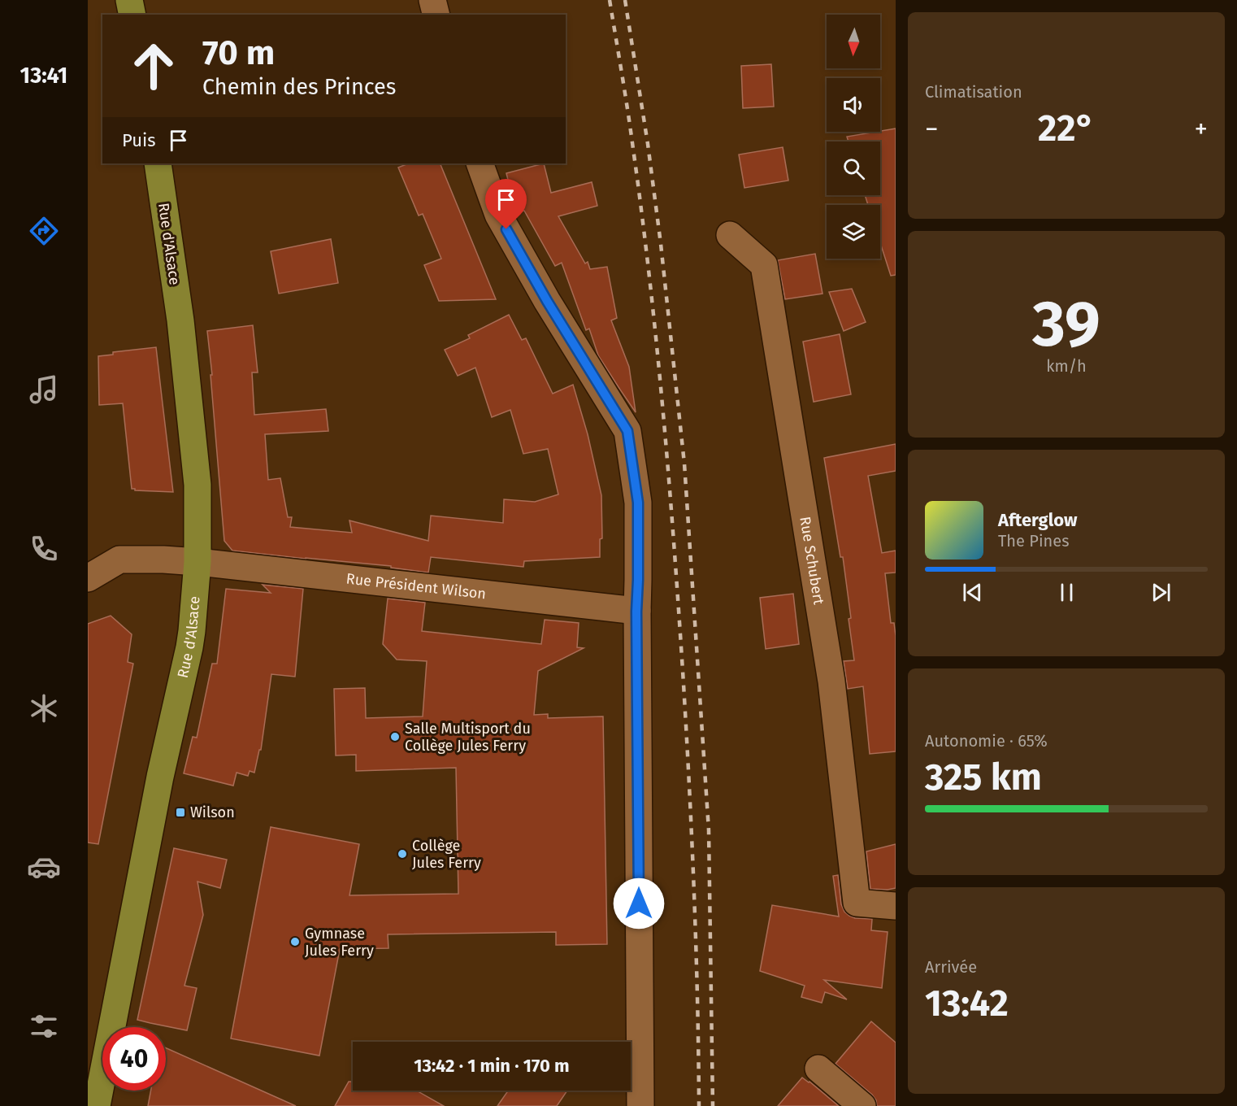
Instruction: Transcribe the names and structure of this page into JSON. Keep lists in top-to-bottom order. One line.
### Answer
{"streets":{"main road":["Rue d'Alsace"],"street":["Rue Schubert","Rue Président Wilson"]},"crossings":[["Rue d'Alsace","Rue Président Wilson"]],"places":{"other":["Salle Multisport du Collège Jules Ferry","Collège Jules Ferry","Gymnase Jules Ferry"],"transit":["Wilson"]},"north":"bottom","page":{"tabs":"13:41","tile":["Climatisation",["39","km/h"],["Autonomie · 65%","325 km"],["Arrivée","13:42"]],"turn":["70 m","Chemin des Princes"],"heat":["−","22°","+"],"then":"Puis","song":["Afterglow","The Pines"],"limit":"40","trip":"13:42 · 1 min · 170 m"}}
